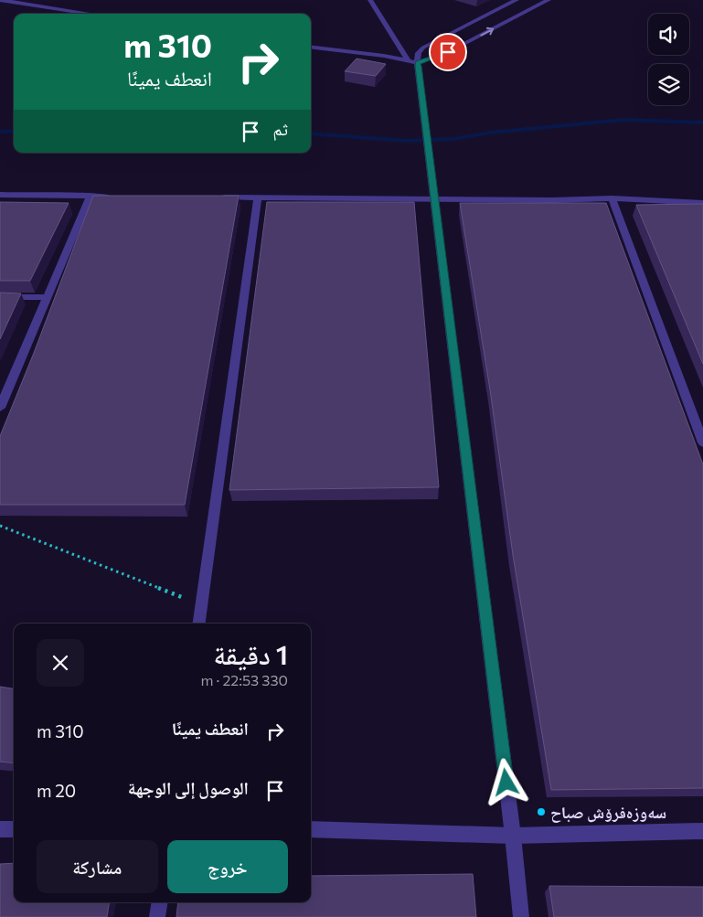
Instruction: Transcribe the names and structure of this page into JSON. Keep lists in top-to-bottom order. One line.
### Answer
{"places":["سەوزەفرۆش صباح"],"page":{"turn":["310 m","انعطف يمينًا"],"then":"ثم","heading":["1 دقيقة","330 m · 22:53"],"list":[{"name":"انعطف يمينًا","value":"310 m"},{"name":"الوصول إلى الوجهة","value":"20 m"}],"buttons":["خروج","مشاركة"]}}
